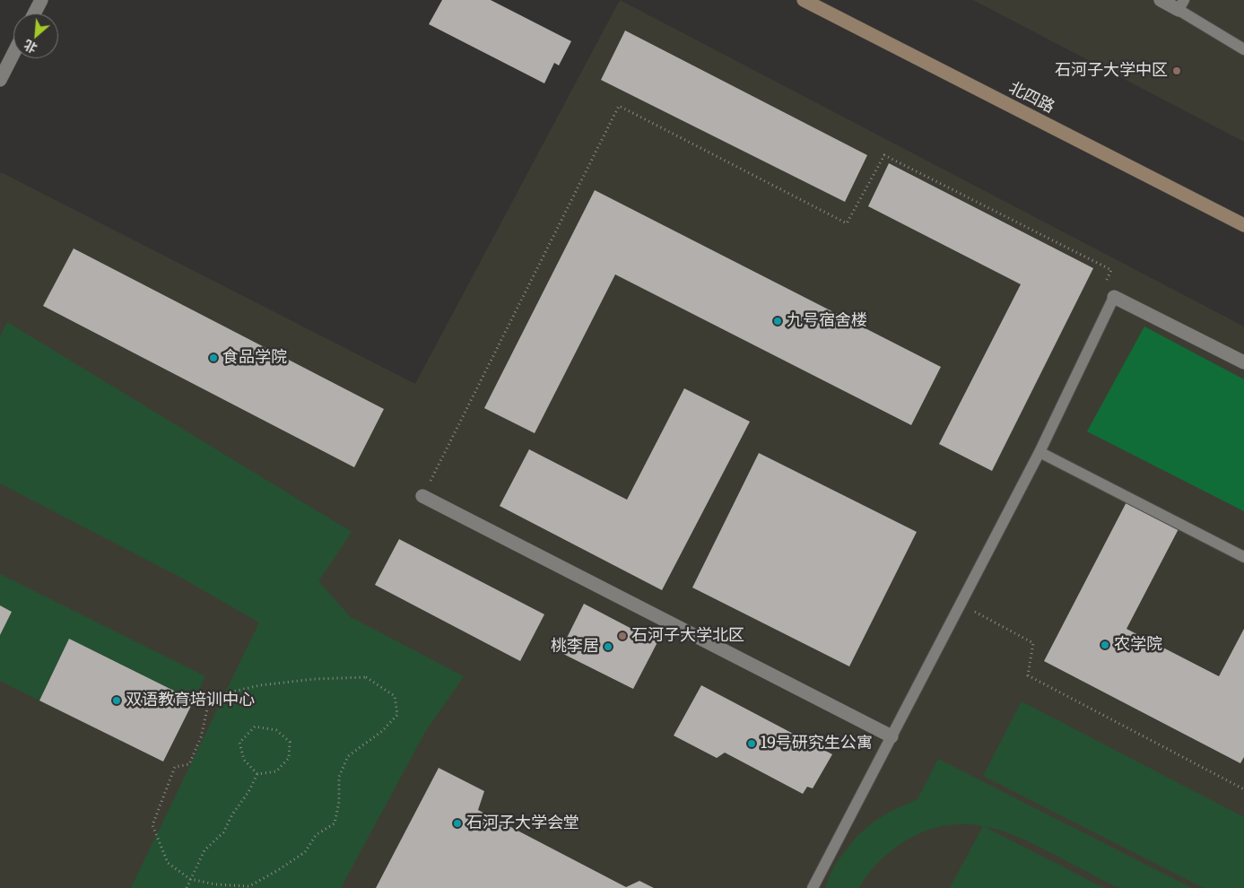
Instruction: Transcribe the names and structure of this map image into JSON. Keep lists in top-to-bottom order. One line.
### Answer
{"streets":{"main road":["北四路"]},"places":["石河子大学中区","九号宿舍楼","食品学院","石河子大学北区","农学院","桃李居","双语教育培训中心","19号研究生公寓","石河子大学会堂"],"north":"bottom left"}
